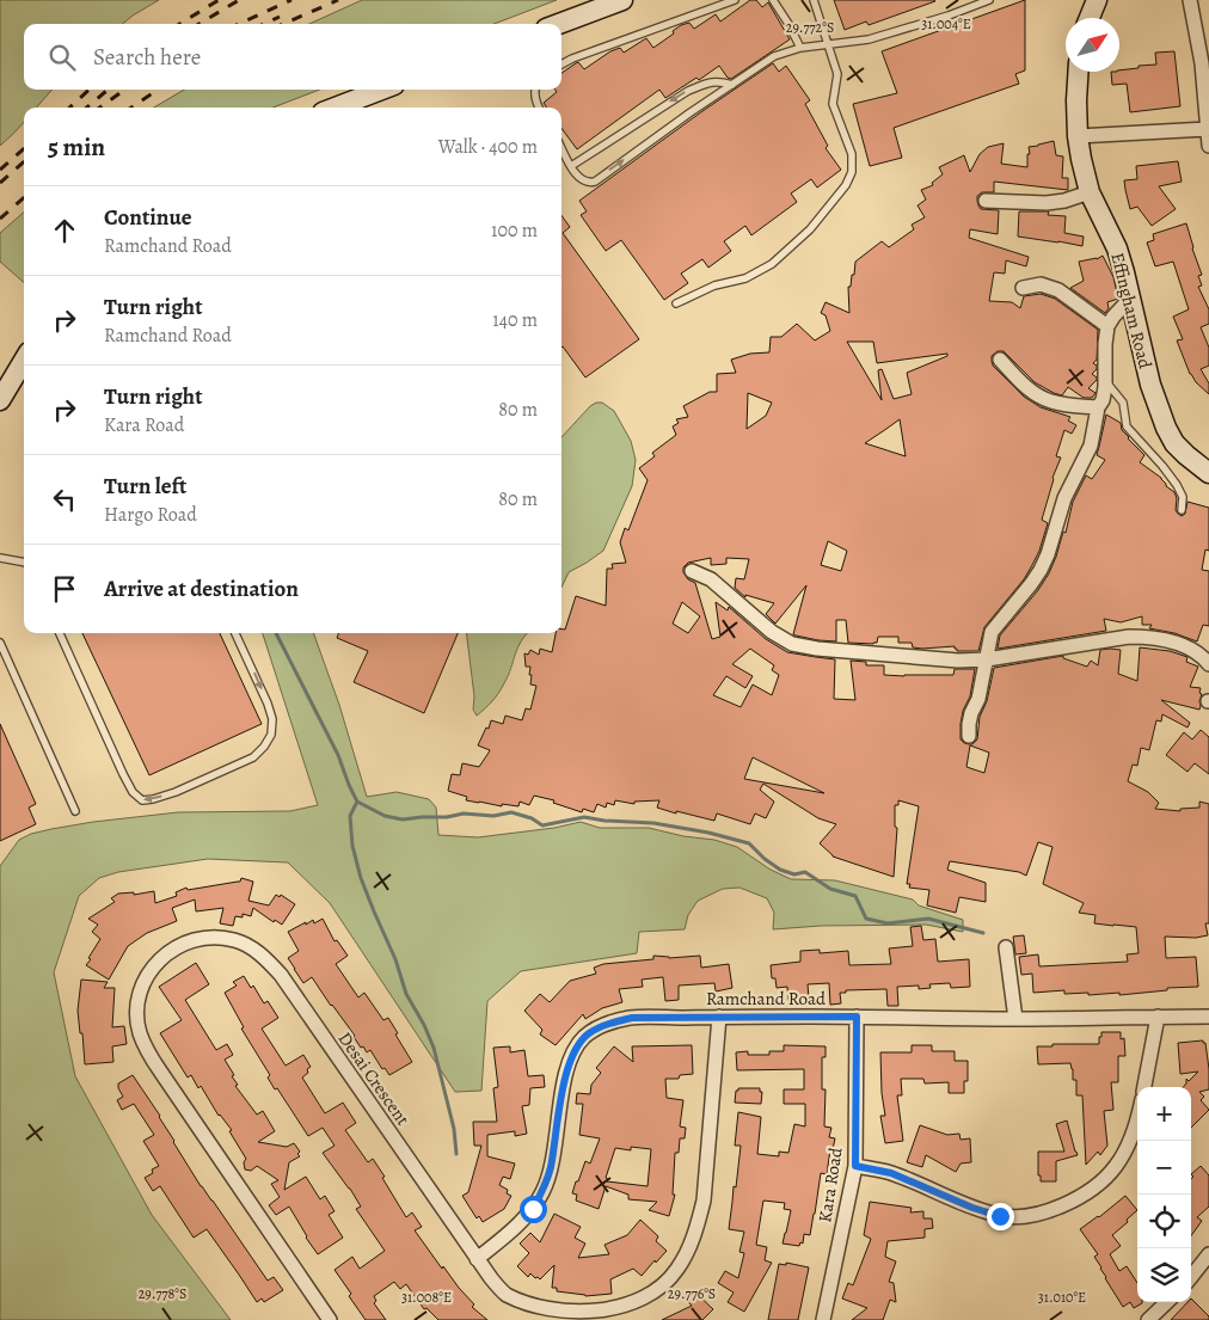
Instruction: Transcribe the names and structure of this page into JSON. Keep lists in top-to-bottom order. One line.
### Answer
{"streets":{"street":["Effingham Road","Ramchand Road","Desai Crescent","Kara Road"]},"crossings":[["Ramchand Road","Desai Crescent"],["Ramchand Road","Kara Road"]],"north":"top right","page":{"search":"Search here","heading":["5 min","Walk · 400 m"],"list":[["Continue","Ramchand Road","100 m"],["Turn right","Ramchand Road","140 m"],["Turn right","Kara Road","80 m"],["Turn left","Hargo Road","80 m"],"Arrive at destination"],"map_buttons":["+","−"]},"coordinates":["31.004°E","29.772°S","29.778°S","29.776°S","31.008°E","31.010°E"]}
